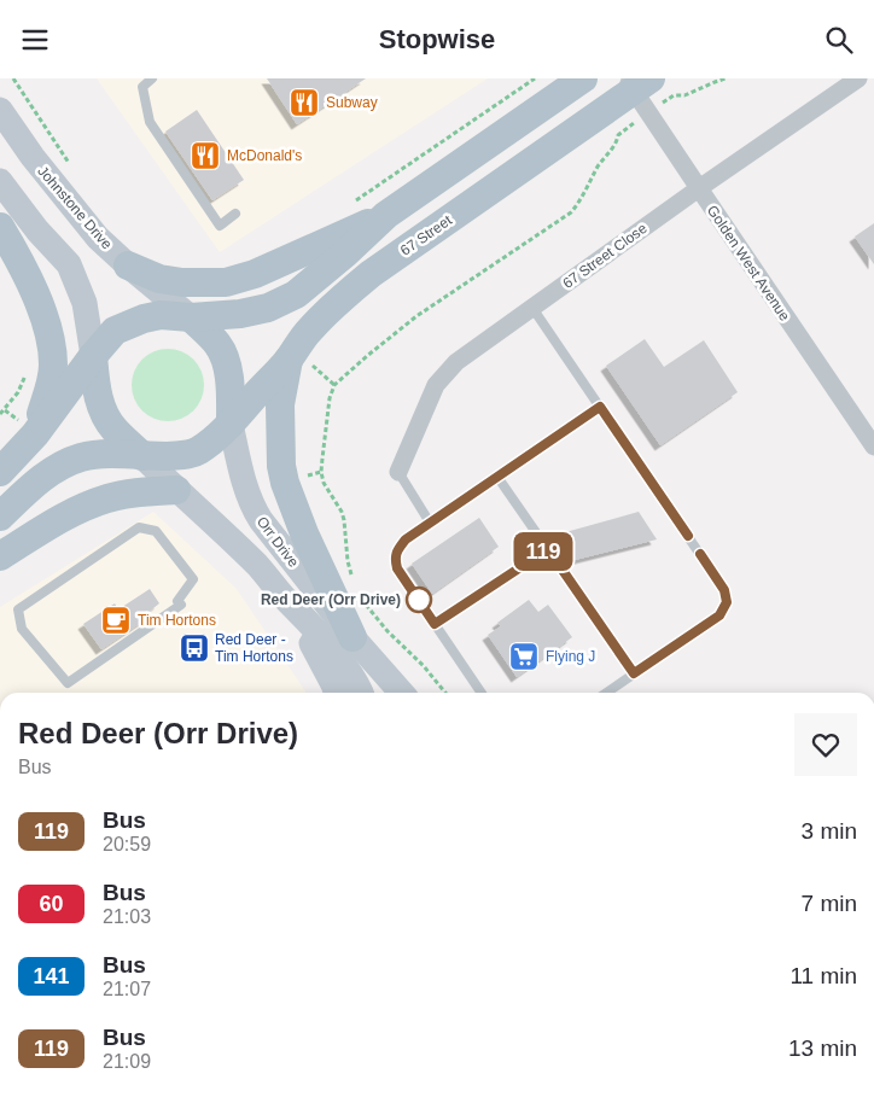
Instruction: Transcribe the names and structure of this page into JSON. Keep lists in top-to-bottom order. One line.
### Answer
{"streets":{"main road":["67 Street"],"street":["Johnstone Drive","67 Street Close","Golden West Avenue","Orr Drive"]},"crossings":[["Johnstone Drive","67 Street"],["Johnstone Drive","Orr Drive"],["67 Street","Golden West Avenue"],["67 Street","Orr Drive"],["67 Street Close","Golden West Avenue"]],"places":{"restaurant":["Subway","McDonald's"],"other":["Red Deer (Orr Drive)"],"cafe":["Tim Hortons"],"bus stop":["Red Deer - Tim Hortons"],"supermarket":["Flying J"]},"lines":["bus line 119"],"page":{"header":"Stopwise","on_map":"119","heading":["Red Deer (Orr Drive)","Bus"],"list":[{"mark":"119","name":"Bus","note":"20:59","value":"3 min"},{"mark":"60","name":"Bus","note":"21:03","value":"7 min"},{"mark":"141","name":"Bus","note":"21:07","value":"11 min"},{"mark":"119","name":"Bus","note":"21:09","value":"13 min"}]}}
